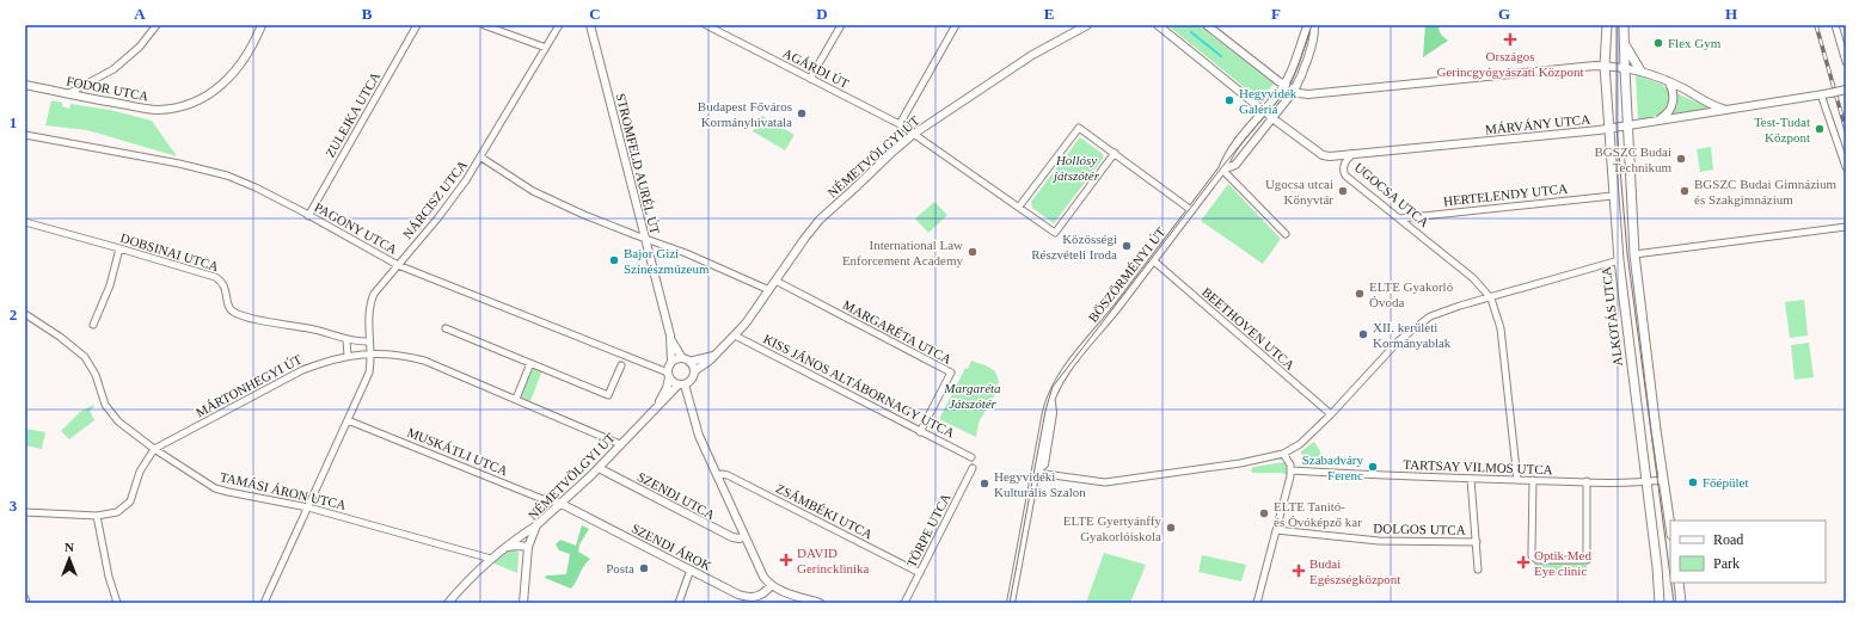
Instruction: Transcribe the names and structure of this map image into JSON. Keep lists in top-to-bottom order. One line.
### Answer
{"streets":{"main road":["ALKOTÁS UTCA"],"street":["AGÁRDI ÚT","FODOR UTCA","ZULEJKA UTCA","MÁRVÁNY UTCA","NÉMETVÖLGYI ÚT","STROMFELD AURÉL ÚT","UGOCSA UTCA","HERTELENDY UTCA","NÁRCISZ UTCA","PAGONY UTCA","DOBSINAI UTCA","BÖSZÖRMÉNYI ÚT","BEETHOVEN UTCA","MARGARÉTA UTCA","MÁRTONHEGYI ÚT","KISS JÁNOS ALTÁBORNAGY UTCA","MUSKÁTLI UTCA","TARTSAY VILMOS UTCA","TAMÁSI ÁRON UTCA","SZENDI UTCA","ZSÁMBÉKI UTCA","DOLGOS UTCA","TÖRPE UTCA","SZENDI ÁROK"]},"crossings":[["AGÁRDI ÚT","NÉMETVÖLGYI ÚT"],["ZULEJKA UTCA","PAGONY UTCA"],["MÁRVÁNY UTCA","UGOCSA UTCA"],["MÁRVÁNY UTCA","ALKOTÁS UTCA"],["NÉMETVÖLGYI ÚT","STROMFELD AURÉL ÚT"],["NÉMETVÖLGYI ÚT","PAGONY UTCA"],["NÉMETVÖLGYI ÚT","MARGARÉTA UTCA"],["NÉMETVÖLGYI ÚT","MÁRTONHEGYI ÚT"],["NÉMETVÖLGYI ÚT","KISS JÁNOS ALTÁBORNAGY UTCA"],["NÉMETVÖLGYI ÚT","MUSKÁTLI UTCA"],["NÉMETVÖLGYI ÚT","SZENDI UTCA"],["NÉMETVÖLGYI ÚT","SZENDI ÁROK"],["STROMFELD AURÉL ÚT","PAGONY UTCA"],["UGOCSA UTCA","HERTELENDY UTCA"],["UGOCSA UTCA","BÖSZÖRMÉNYI ÚT"],["HERTELENDY UTCA","ALKOTÁS UTCA"],["NÁRCISZ UTCA","PAGONY UTCA"],["NÁRCISZ UTCA","DOBSINAI UTCA"],["NÁRCISZ UTCA","MÁRTONHEGYI ÚT"],["NÁRCISZ UTCA","MUSKÁTLI UTCA"],["NÁRCISZ UTCA","TAMÁSI ÁRON UTCA"],["BÖSZÖRMÉNYI ÚT","BEETHOVEN UTCA"],["ALKOTÁS UTCA","TARTSAY VILMOS UTCA"],["MARGARÉTA UTCA","KISS JÁNOS ALTÁBORNAGY UTCA"],["MÁRTONHEGYI ÚT","TAMÁSI ÁRON UTCA"],["MUSKÁTLI UTCA","SZENDI ÁROK"],["ZSÁMBÉKI UTCA","TÖRPE UTCA"]],"parks":["Hollósy játszótér","Margaréta Játszótér"],"places":{"health":["Országos Gerincgyógyászati Központ","DAVID Gerincklinika","Optik Med Eye clinic","Budai Egészségközpont"],"other":["Flex Gym","Hegyvidék Galéria","Budapest Főváros Kormányhivatala","Test-Tudat Központ","BGSZC Budai Technikum","Ugocsa utcai Könyvtár","BGSZC Budai Gimnázium és Szakgimnázium","Közösségi Részvételi Iroda","International Law Enforcement Academy","Bajor Gizi Színészmúzeum","ELTE Gyakorló Óvoda","XII. kerületi Kormányablak","Szabadváry Ferenc","Főépület","Hegyvidéki Kulturális Szalon","ELTE Tanitó- és Óvóképző kar","ELTE Gyertyánffy Gyakorlóiskola","Posta"]},"legend":["Road","Park"],"north":"top","grid":{"columns":["A","B","C","D","E","F","G","H"],"rows":["1","2","3"]}}
